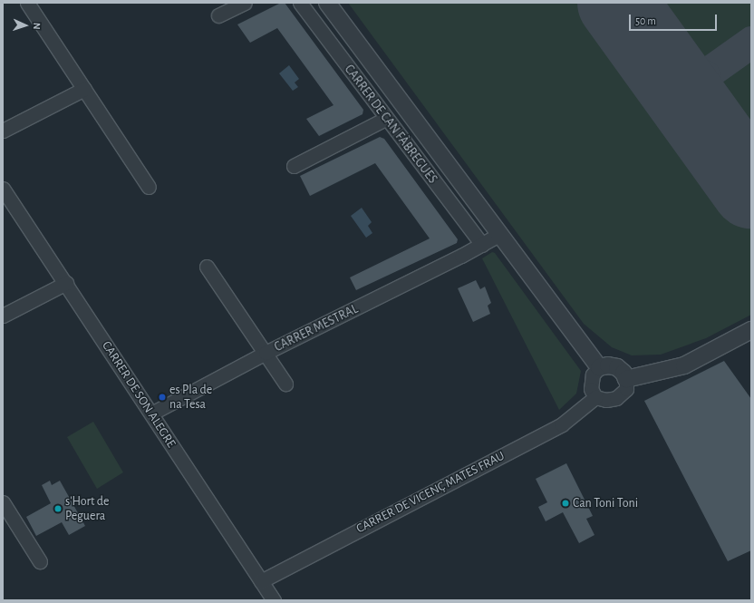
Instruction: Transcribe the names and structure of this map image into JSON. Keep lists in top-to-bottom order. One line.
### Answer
{"streets":{"street":["CARRER DE CAN FÀBREGUES","CARRER MESTRAL","CARRER DE SON ALEGRE","CARRER DE VICENÇ MATES FRAU"]},"crossings":[["CARRER DE CAN FÀBREGUES","CARRER MESTRAL"],["CARRER MESTRAL","CARRER DE SON ALEGRE"],["CARRER DE SON ALEGRE","CARRER DE VICENÇ MATES FRAU"]],"places":["es Pla de na Tesa","Can Toni Toni","s'Hort de Peguera"],"scale_bar":"50 m","north":"right"}
